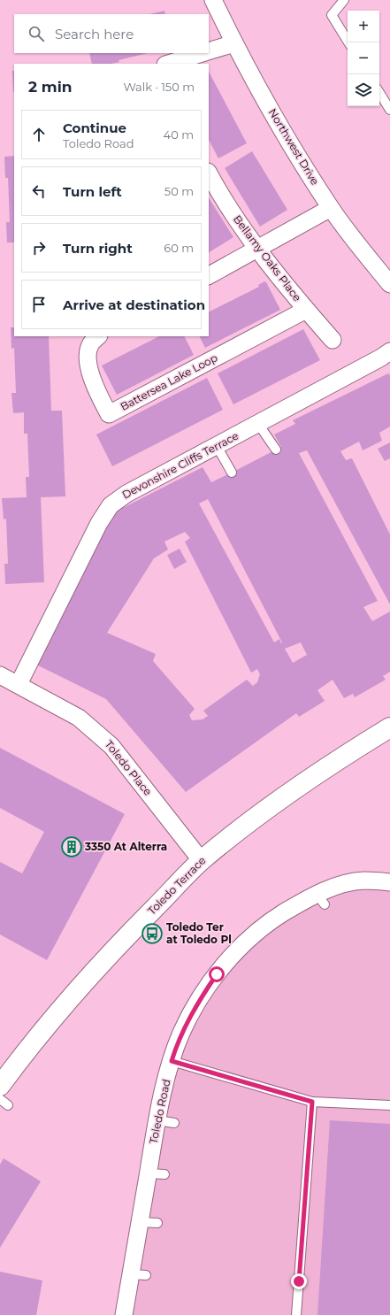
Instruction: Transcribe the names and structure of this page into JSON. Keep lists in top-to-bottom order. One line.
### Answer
{"streets":{"street":["Northwest Drive","Bellamy Oaks Place","Battersea Lake Loop","Devonshire Cliffs Terrace","Toledo Place","Toledo Terrace","Toledo Road"]},"crossings":[["Bellamy Oaks Place","Battersea Lake Loop"],["Devonshire Cliffs Terrace","Toledo Place"],["Toledo Place","Toledo Terrace"]],"places":{"building":["3350 At Alterra"],"bus stop":["Toledo Ter at Toledo Pl"]},"page":{"map_buttons":["+","−"],"search":"Search here","heading":["2 min","Walk · 150 m"],"list":[["Continue","Toledo Road","40 m"],["Turn left","50 m"],["Turn right","60 m"],"Arrive at destination"]}}
